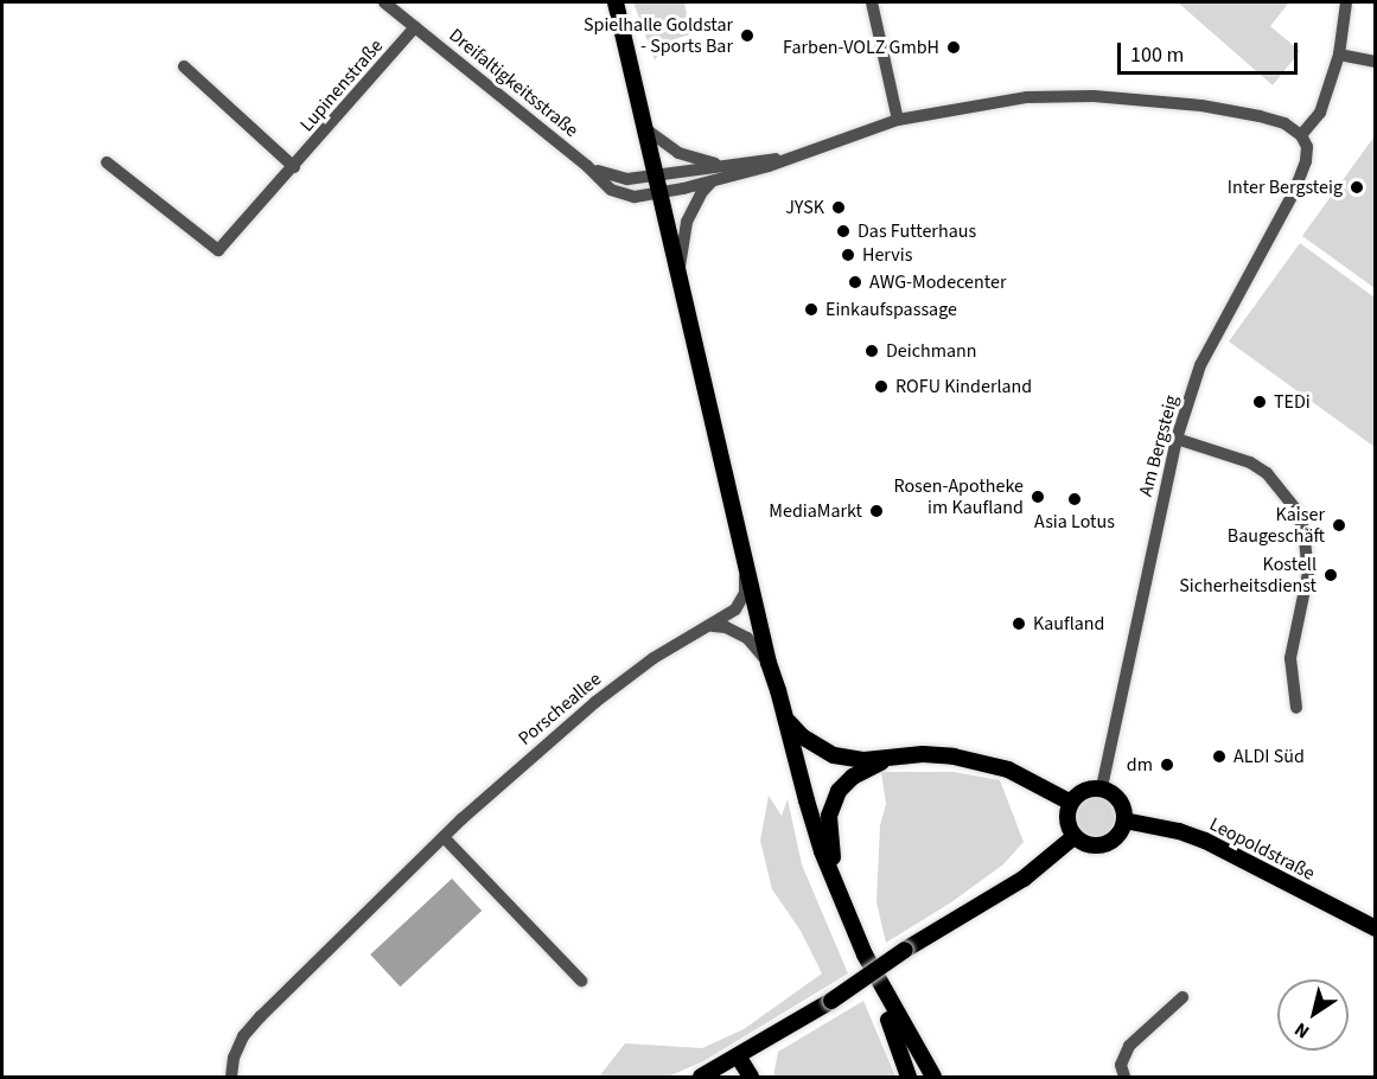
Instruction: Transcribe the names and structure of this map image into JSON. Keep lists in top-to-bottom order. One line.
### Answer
{"streets":{"main road":["Leopoldstraße"],"street":["Dreifaltigkeitsstraße","Lupinenstraße","Am Bergsteig","Porscheallee"]},"crossings":[["Dreifaltigkeitsstraße","Lupinenstraße"],["Am Bergsteig","Leopoldstraße"]],"places":["Spielhalle Goldstar - Sports Bar","Farben-VOLZ GmbH","Inter Bergsteig","JYSK","Das Futterhaus","Hervis","AWG-Modecenter","Einkaufspassage","Deichmann","ROFU Kinderland","TEDi","Rosen-Apotheke im Kaufland","Asia Lotus","MediaMarkt","Kaiser Baugeschäft","Kostell Sicherheitsdienst","Kaufland","ALDI Süd","dm"],"scale_bar":"100 m","north":"bottom left"}
